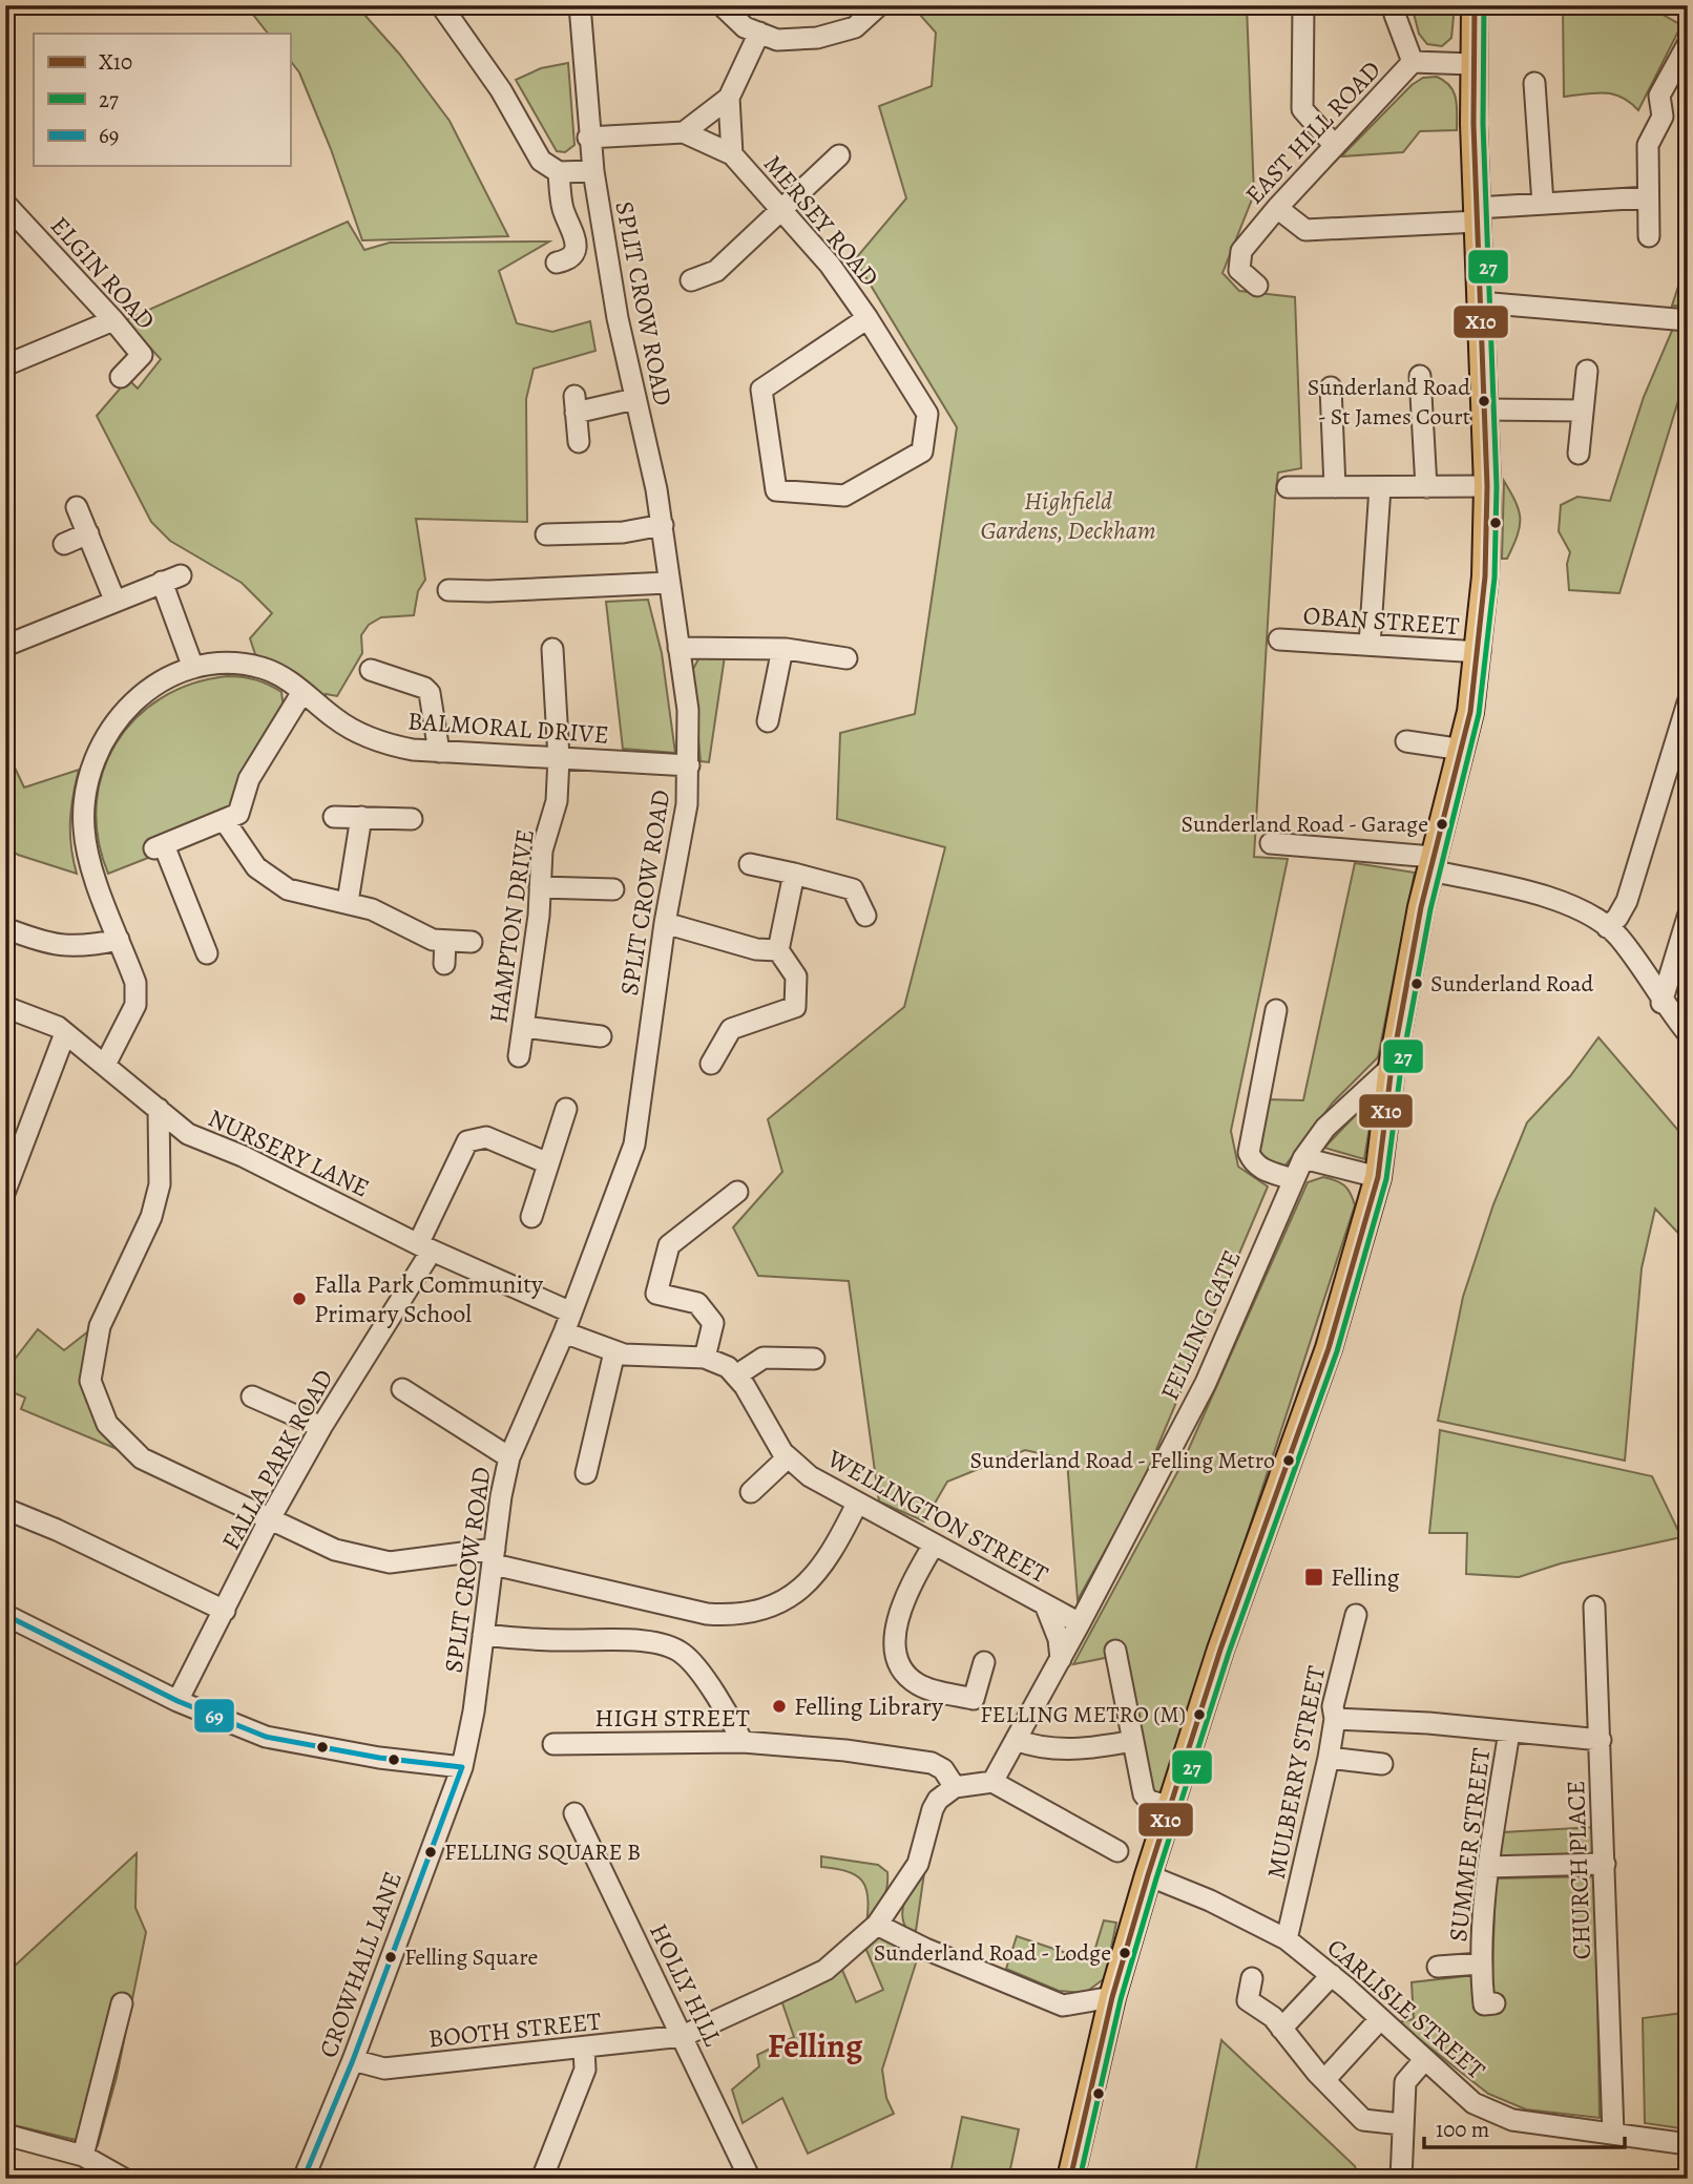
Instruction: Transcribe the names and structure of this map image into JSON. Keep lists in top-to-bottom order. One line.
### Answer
{"streets":{"street":["EAST HILL ROAD","MERSEY ROAD","ELGIN ROAD","SPLIT CROW ROAD","OBAN STREET","BALMORAL DRIVE","HAMPTON DRIVE","NURSERY LANE","FELLING GATE","FALLA PARK ROAD","WELLINGTON STREET","HIGH STREET","MULBERRY STREET","SUMMER STREET","CHURCH PLACE","CROWHALL LANE","HOLLY HILL","CARLISLE STREET","BOOTH STREET"]},"crossings":[["MERSEY ROAD","SPLIT CROW ROAD"],["SPLIT CROW ROAD","BALMORAL DRIVE"],["SPLIT CROW ROAD","NURSERY LANE"],["SPLIT CROW ROAD","CROWHALL LANE"],["BALMORAL DRIVE","HAMPTON DRIVE"],["BALMORAL DRIVE","NURSERY LANE"],["NURSERY LANE","FALLA PARK ROAD"],["FELLING GATE","WELLINGTON STREET"],["HIGH STREET","BOOTH STREET"],["MULBERRY STREET","CARLISLE STREET"],["CHURCH PLACE","CARLISLE STREET"],["CROWHALL LANE","BOOTH STREET"],["HOLLY HILL","BOOTH STREET"]],"districts":["Felling"],"parks":["Highfield Gardens, Deckham"],"places":{"other":["Sunderland Road - St James Court","Sunderland Road - Garage","Sunderland Road","Falla Park Community Primary School","Sunderland Road - Felling Metro","Felling Library","FELLING METRO (M)","FELLING SQUARE B","Sunderland Road - Lodge","Felling Square"],"transit":["Felling"]},"lines":["transit line X10","transit line 27","transit line 69"],"legend":["X10","27","69"],"scale_bar":"100 m"}
